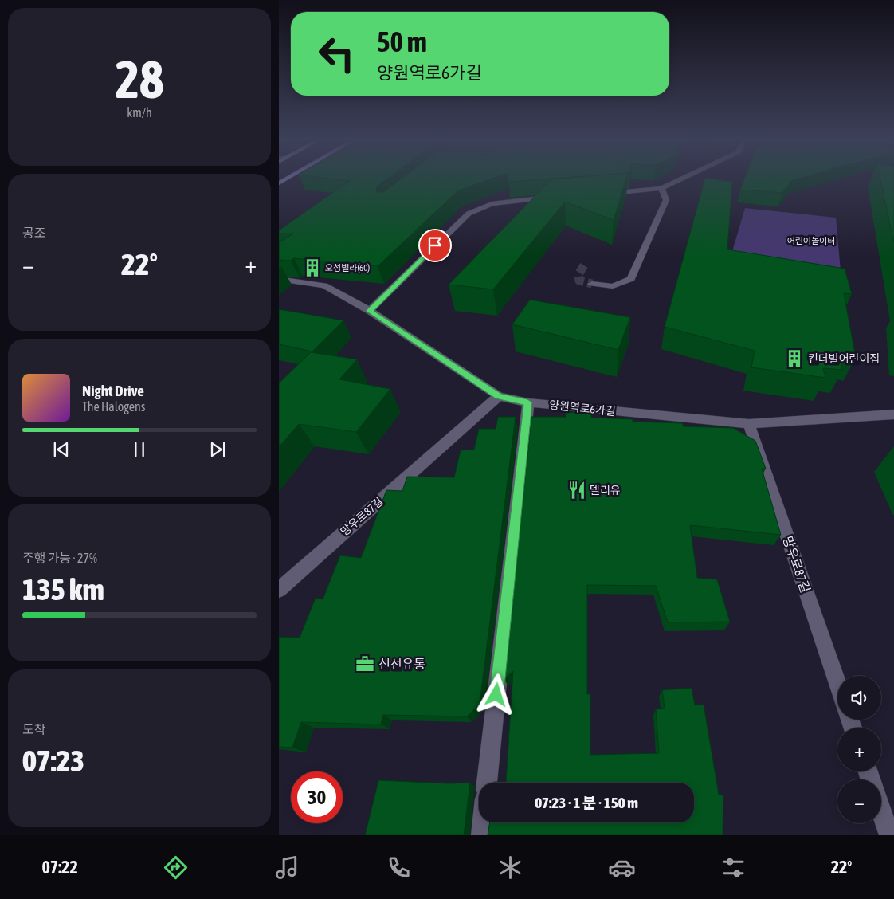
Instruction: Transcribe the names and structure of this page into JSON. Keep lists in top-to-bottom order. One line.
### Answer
{"streets":{"street":["양원역로6가길","망우로87길"]},"crossings":[["양원역로6가길","망우로87길"]],"parks":["어린이놀이터"],"places":{"building":["오성빌라(60)","킨더빌어린이집"],"restaurant":["델리유"],"office":["신선유통"]},"page":{"tile":[["28","km/h"],"공조",["주행 가능 · 27%","135 km"],["도착","07:23"]],"turn":["50 m","양원역로6가길"],"heat":["−","22°","+"],"song":["Night Drive","The Halogens"],"map_buttons":["+","−"],"limit":"30","trip":"07:23 · 1 분 · 150 m","tabs":["07:22","22°"]}}
